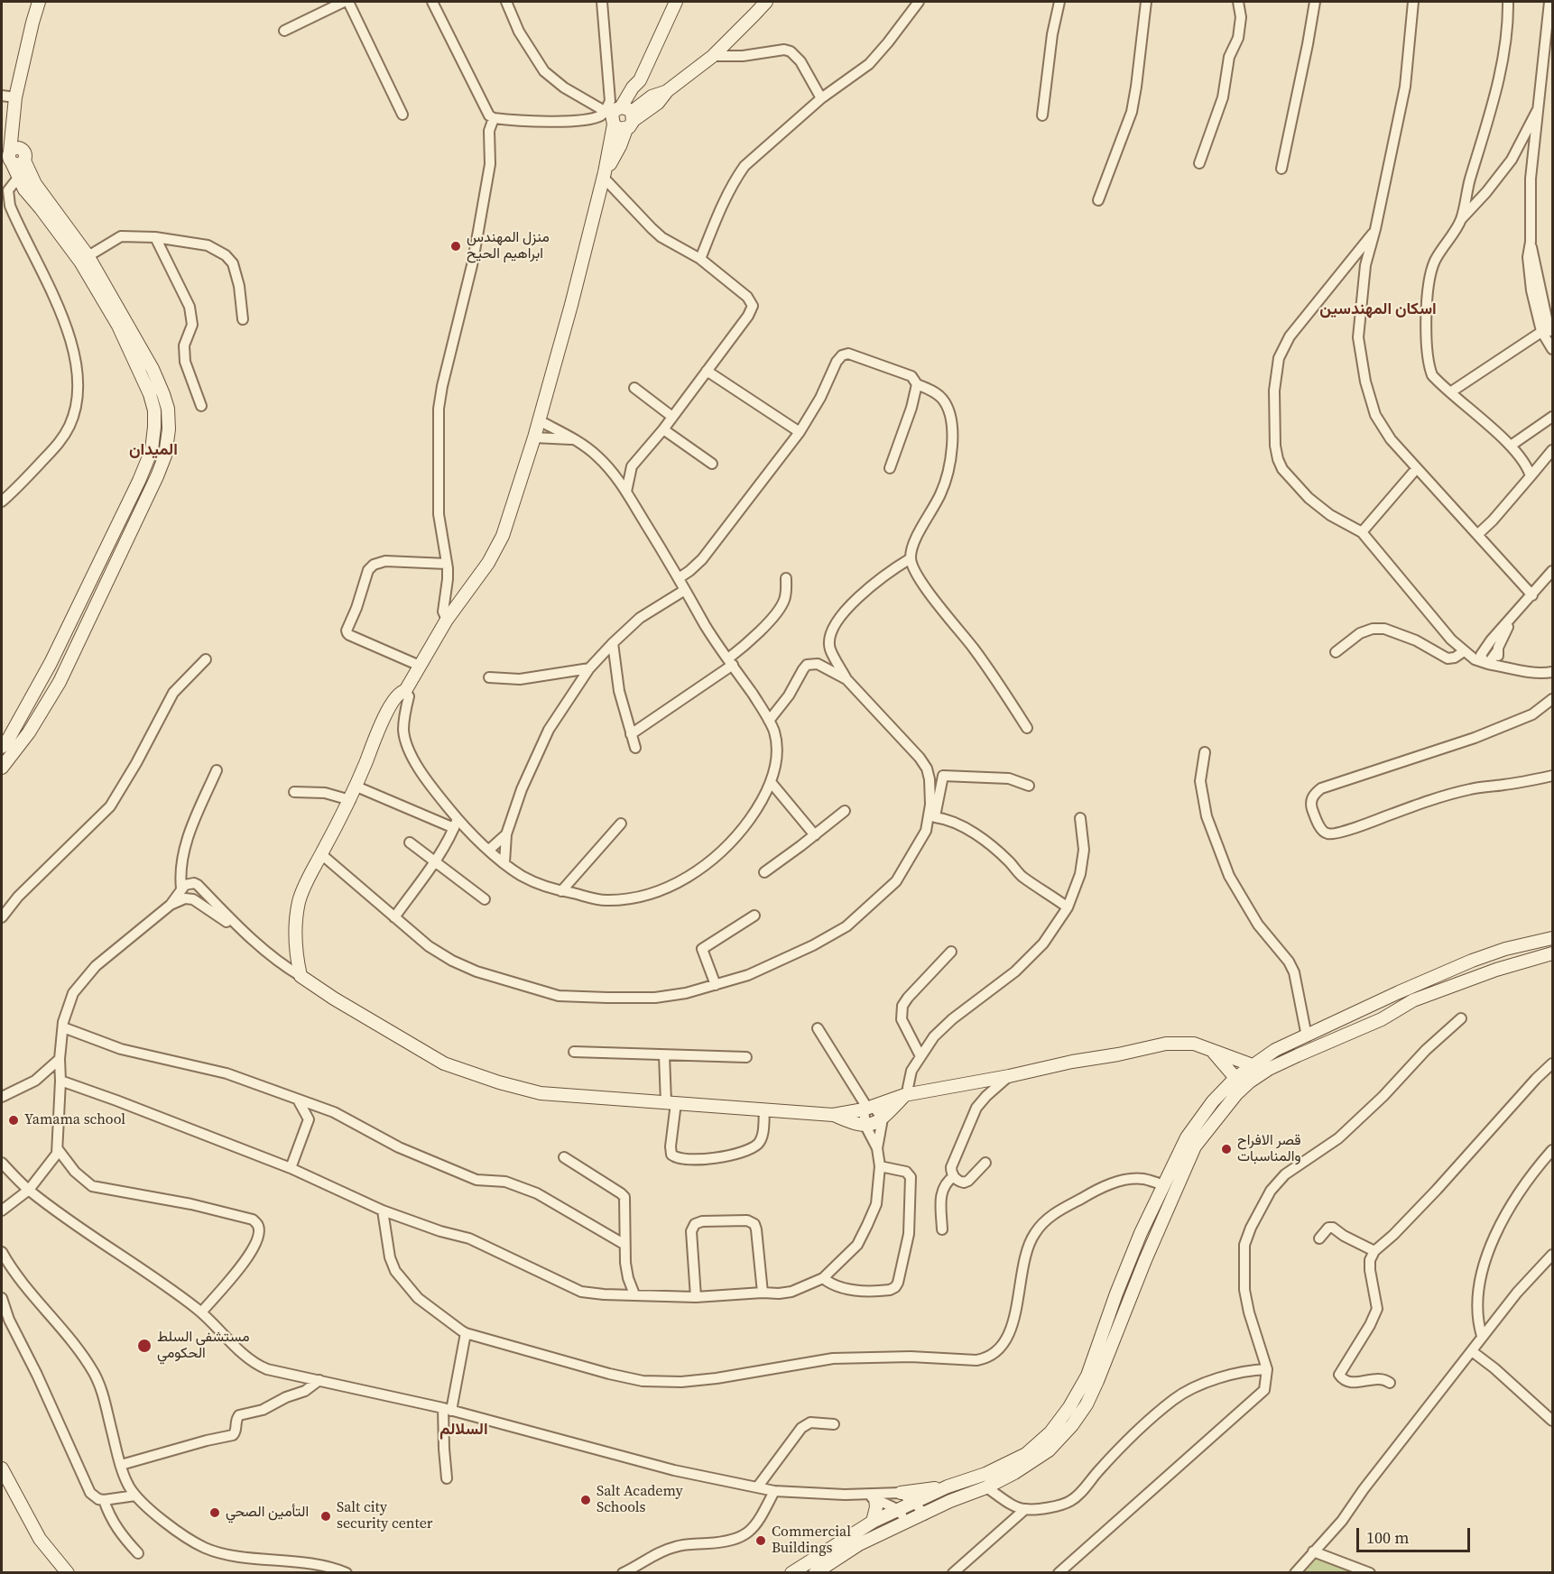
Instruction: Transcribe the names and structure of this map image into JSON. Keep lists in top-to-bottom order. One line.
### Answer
{"districts":["اسكان المهندسين","الميدان","السلالم"],"places":["منزل المهندس ابراهيم الحيح","Yamama school","قصر الافراح والمناسبات","مستشفى السلط الحكومي","Salt Academy Schools","التأمين الصحي","Salt city security center","Commercial Buildings"],"scale_bar":"100 m"}
